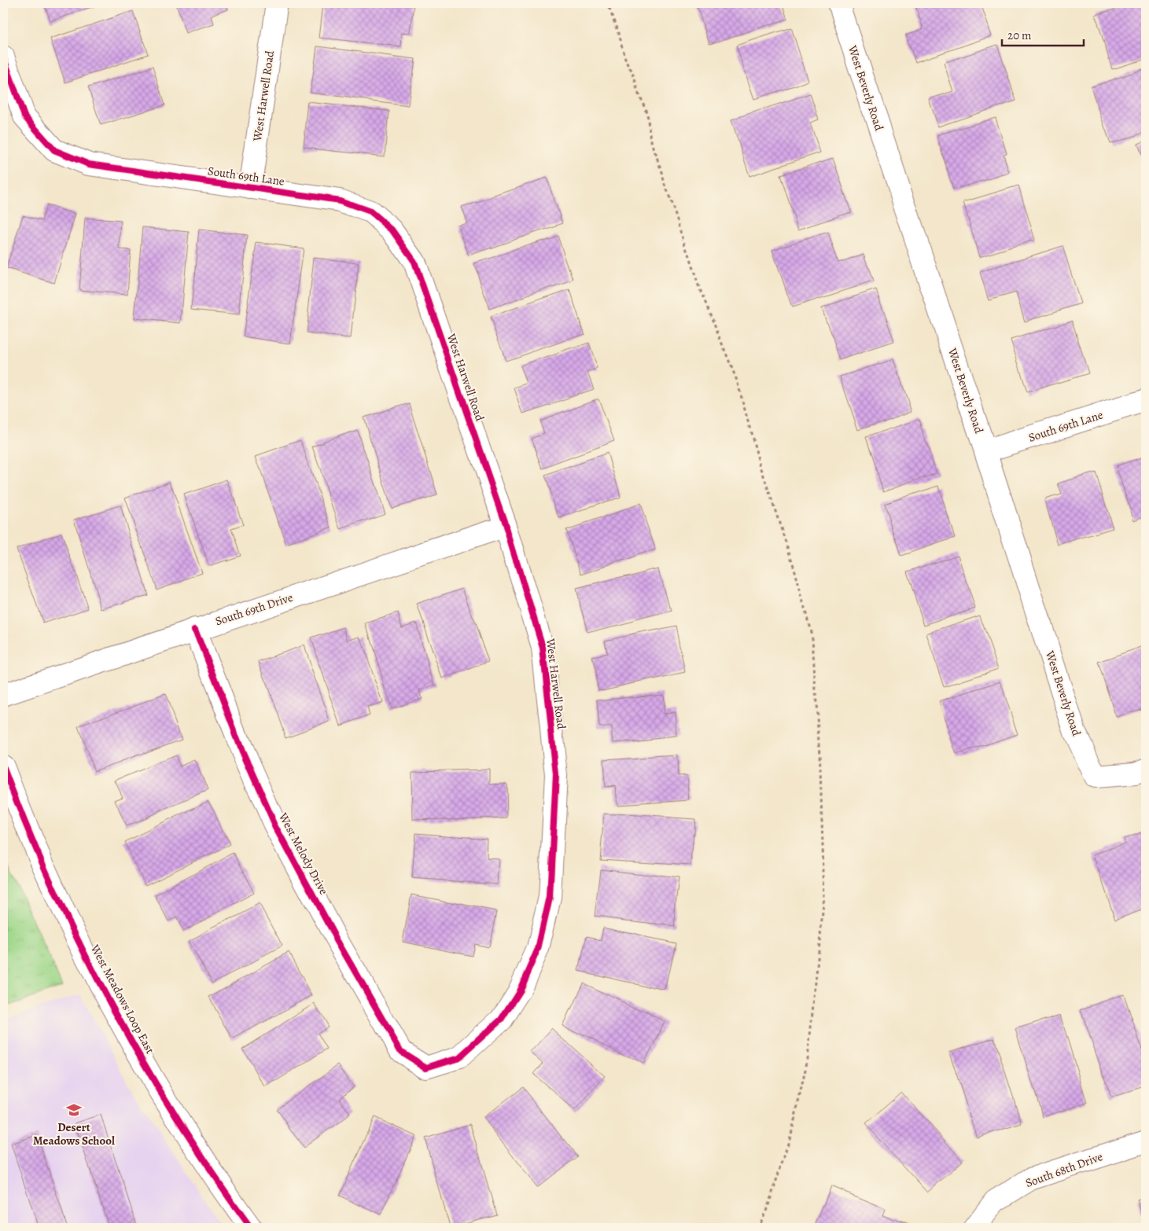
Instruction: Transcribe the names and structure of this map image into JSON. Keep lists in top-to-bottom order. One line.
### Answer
{"streets":{"street":["West Beverly Road","West Harwell Road","South 69th Lane","South 69th Drive","West Melody Drive","West Meadows Loop East","South 68th Drive"]},"crossings":[["West Beverly Road","South 69th Lane"],["West Harwell Road","South 69th Lane"],["West Harwell Road","South 69th Drive"],["West Harwell Road","West Melody Drive"],["South 69th Drive","West Melody Drive"]],"places":{"school or university":["Desert Meadows School"]},"scale_bar":"20 m"}
